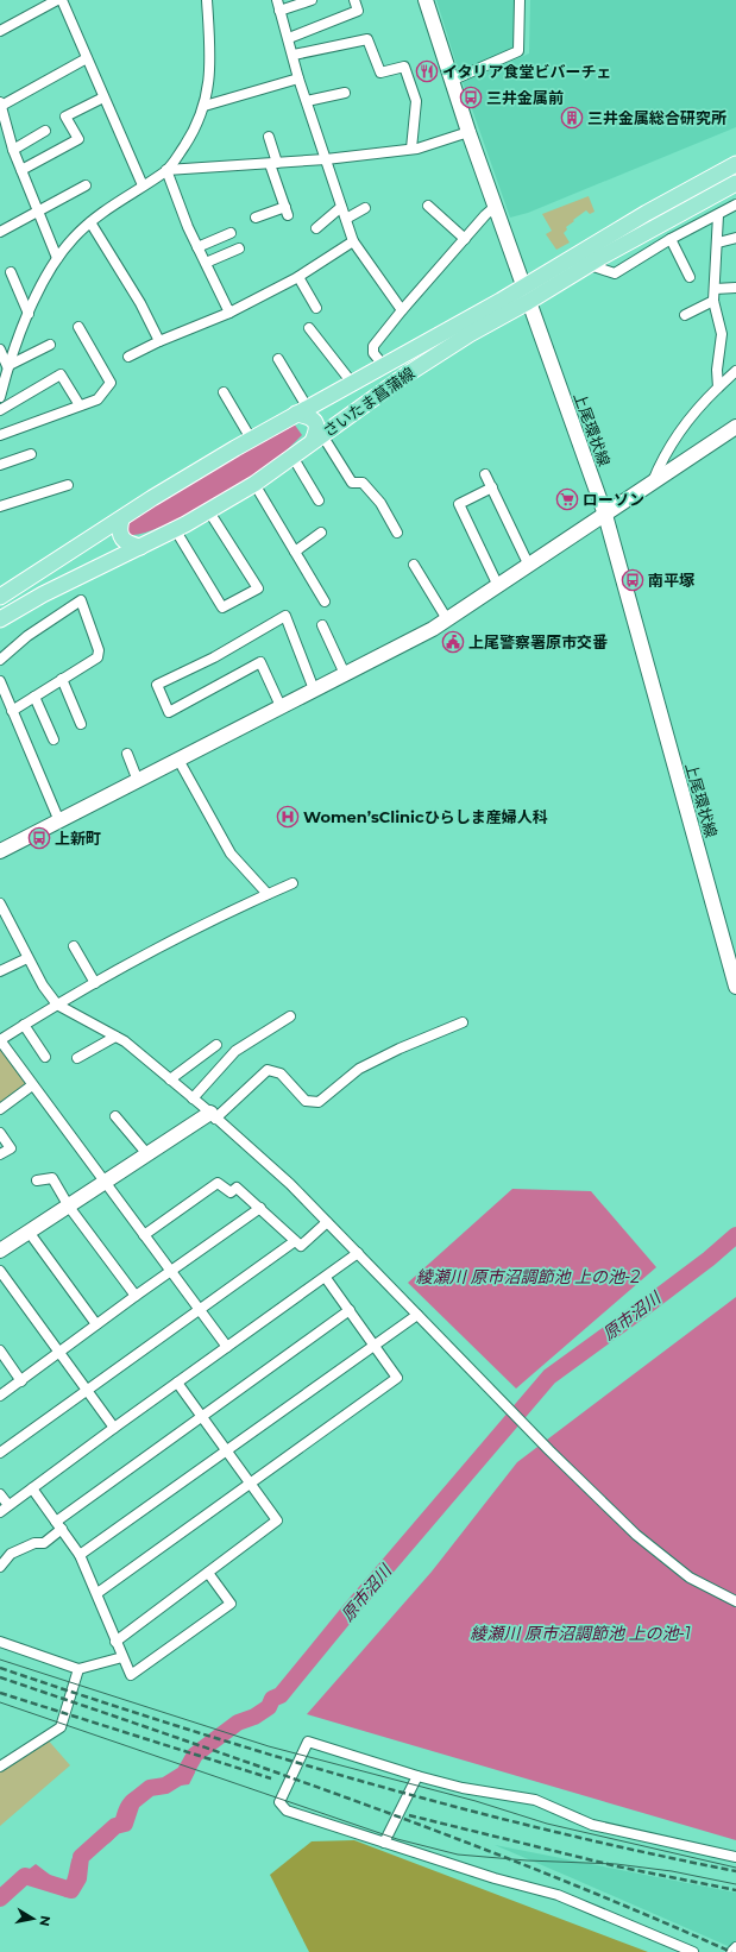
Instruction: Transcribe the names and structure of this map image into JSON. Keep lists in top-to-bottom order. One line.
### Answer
{"streets":{"main road":["さいたま菖蒲線"],"street":["上尾環状線"]},"crossings":[["さいたま菖蒲線","上尾環状線"]],"water":["綾瀬川 原市沼調節池 上の池-2","原市沼川","綾瀬川 原市沼調節池 上の池-1"],"places":{"restaurant":["イタリア食堂ビバーチェ"],"bus stop":["三井金属前","南平塚","上新町"],"building":["三井金属総合研究所"],"supermarket":["ローソン"],"public building":["上尾警察署原市交番"],"hospital":["Women’sClinicひらしま産婦人科"]},"north":"right"}
